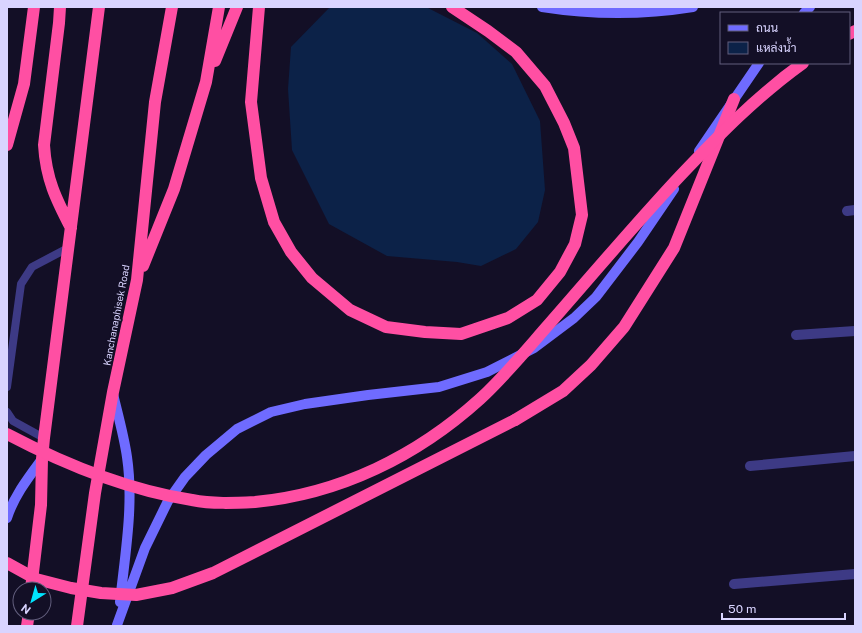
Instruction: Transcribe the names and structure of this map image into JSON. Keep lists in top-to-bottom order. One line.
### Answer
{"streets":{"highway":["Kanchanaphisek Road"]},"legend":["ถนน","แหล่งน้ำ"],"scale_bar":"50 m","north":"bottom left"}
